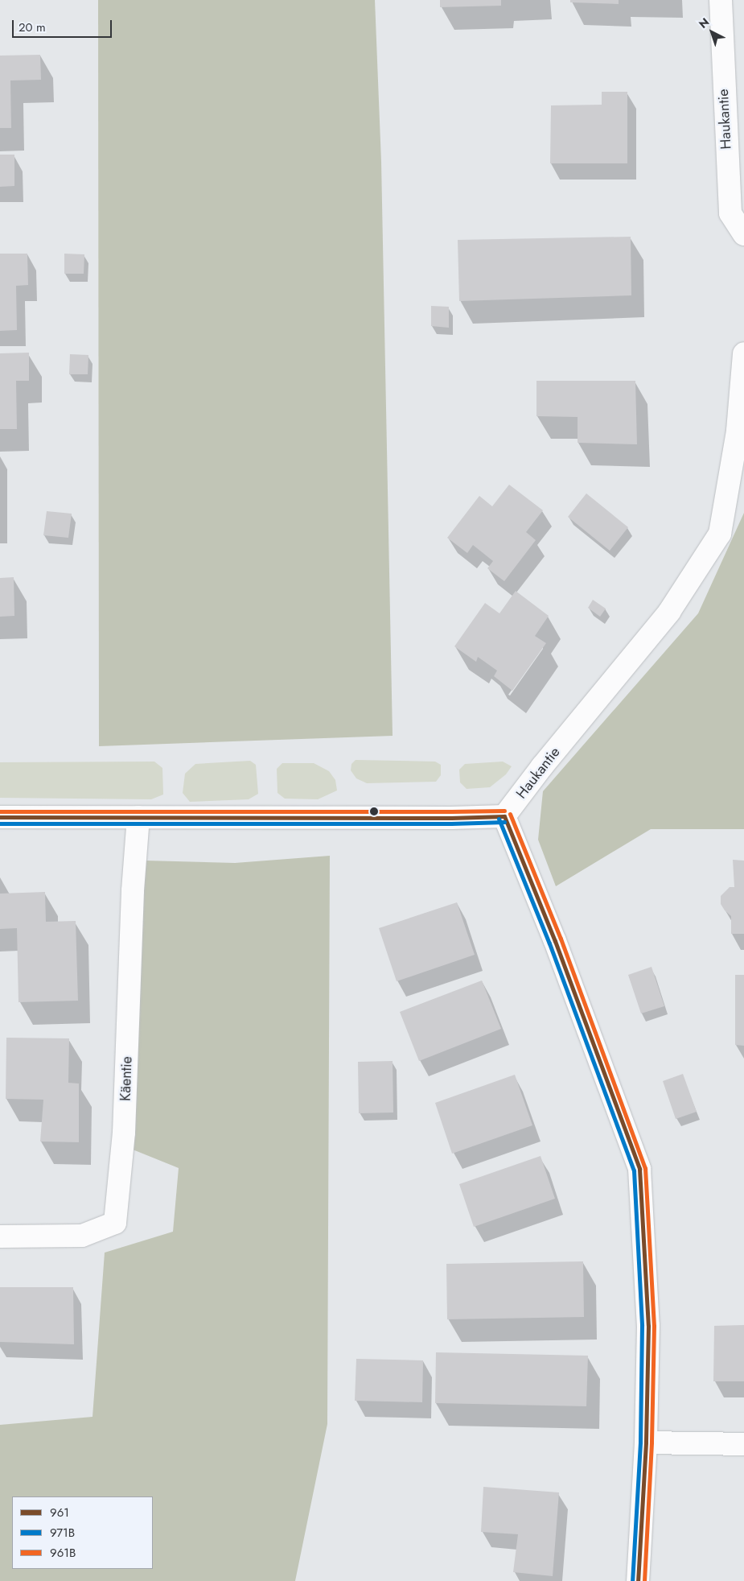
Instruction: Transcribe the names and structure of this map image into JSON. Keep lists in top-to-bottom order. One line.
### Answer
{"streets":{"street":["Haukantie","Käentie"]},"lines":["transit line 961B","transit line 961","transit line 971B"],"legend":["961","971B","961B"],"scale_bar":"20 m","north":"top left"}
